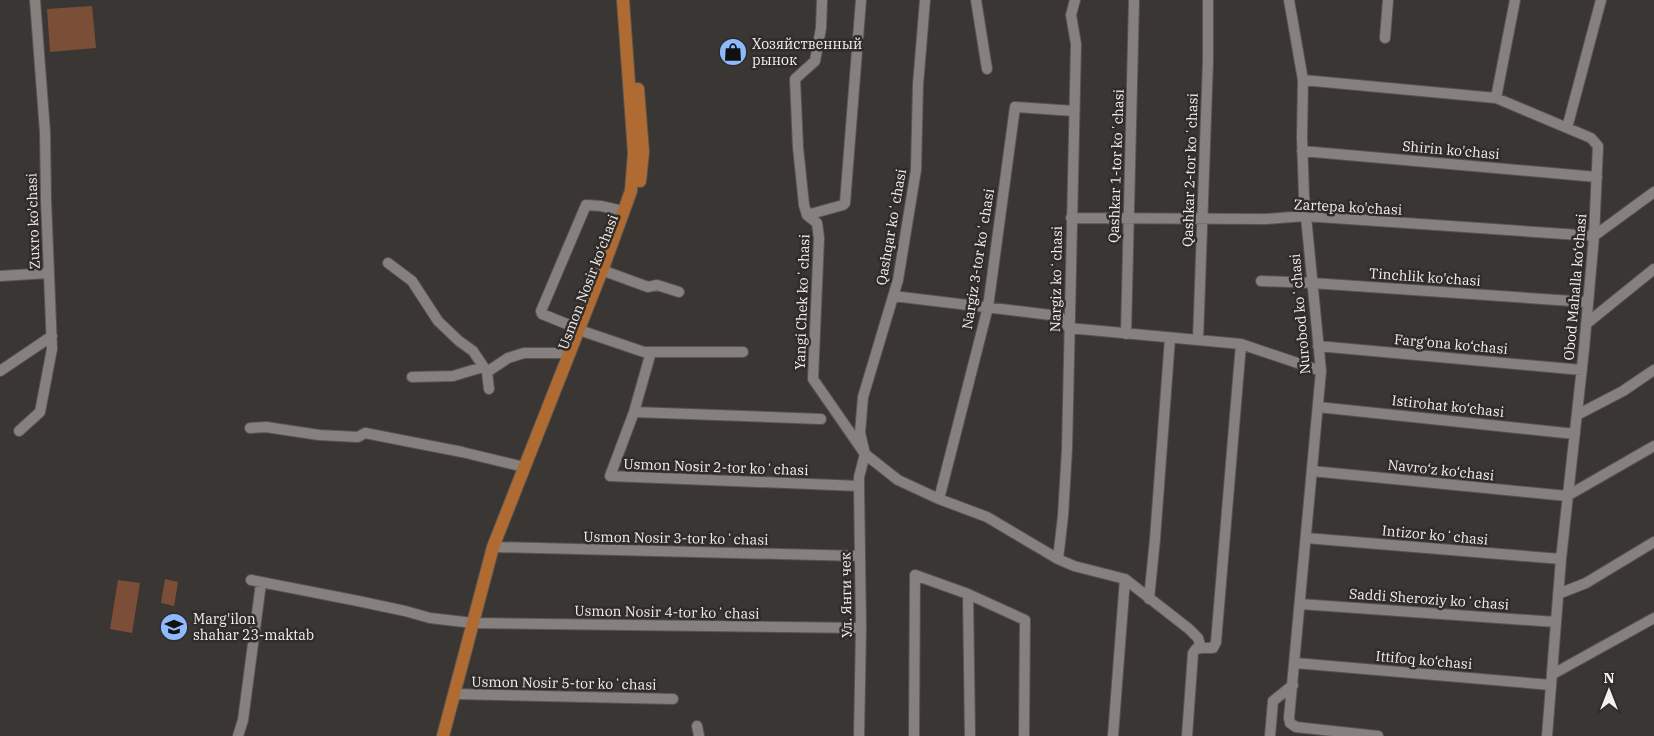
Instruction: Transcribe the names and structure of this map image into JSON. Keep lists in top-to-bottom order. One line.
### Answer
{"streets":{"main road":["Usmon Nosir ko‘chasi"],"street":["Shirin ko'chasi","Qashkar 1-tor koʼchasi","Qashkar 2-tor koʼchasi","Zartepa ko'chasi","Zuxro ko'chasi","Qashqar koʻchasi","Nargiz 3-tor koʻchasi","Tinchlik ko'chasi","Nargiz koʻchasi","Obod Mahalla ko‘chasi","Yangi Chek koʻchasi","Nurobod koʻchasi","Farg‘ona ko‘chasi","Istirohat ko‘chasi","Usmon Nosir 2-tor koʻchasi","Navro‘z ko‘chasi","Intizor koʻchasi","Usmon Nosir 3-tor koʻchasi","Ул. Янги чек","Saddi Sheroziy koʻchasi","Usmon Nosir 4-tor koʻchasi","Ittifoq ko‘chasi","Usmon Nosir 5-tor koʻchasi"]},"crossings":[["Shirin ko'chasi","Obod Mahalla ko‘chasi"],["Shirin ko'chasi","Nurobod koʻchasi"],["Qashkar 1-tor koʼchasi","Zartepa ko'chasi"],["Qashkar 2-tor koʼchasi","Zartepa ko'chasi"],["Zartepa ko'chasi","Nargiz koʻchasi"],["Zartepa ko'chasi","Obod Mahalla ko‘chasi"],["Zartepa ko'chasi","Nurobod koʻchasi"],["Qashqar koʻchasi","Yangi Chek koʻchasi"],["Qashqar koʻchasi","Ул. Янги чек"],["Nargiz 3-tor koʻchasi","Nargiz koʻchasi"],["Nargiz 3-tor koʻchasi","Yangi Chek koʻchasi"],["Tinchlik ko'chasi","Obod Mahalla ko‘chasi"],["Tinchlik ko'chasi","Nurobod koʻchasi"],["Nargiz koʻchasi","Yangi Chek koʻchasi"],["Usmon Nosir ko‘chasi","Usmon Nosir 3-tor koʻchasi"],["Usmon Nosir ko‘chasi","Usmon Nosir 4-tor koʻchasi"],["Usmon Nosir ko‘chasi","Usmon Nosir 5-tor koʻchasi"],["Obod Mahalla ko‘chasi","Nurobod koʻchasi"],["Obod Mahalla ko‘chasi","Farg‘ona ko‘chasi"],["Obod Mahalla ko‘chasi","Istirohat ko‘chasi"],["Obod Mahalla ko‘chasi","Navro‘z ko‘chasi"],["Obod Mahalla ko‘chasi","Intizor koʻchasi"],["Obod Mahalla ko‘chasi","Saddi Sheroziy koʻchasi"],["Obod Mahalla ko‘chasi","Ittifoq ko‘chasi"],["Yangi Chek koʻchasi","Ул. Янги чек"],["Nurobod koʻchasi","Farg‘ona ko‘chasi"],["Nurobod koʻchasi","Istirohat ko‘chasi"],["Nurobod koʻchasi","Navro‘z ko‘chasi"],["Nurobod koʻchasi","Intizor koʻchasi"],["Nurobod koʻchasi","Saddi Sheroziy koʻchasi"],["Nurobod koʻchasi","Ittifoq ko‘chasi"],["Usmon Nosir 2-tor koʻchasi","Ул. Янги чек"],["Usmon Nosir 3-tor koʻchasi","Ул. Янги чек"],["Ул. Янги чек","Usmon Nosir 4-tor koʻchasi"]],"places":{"shop":["Хозяйственный рынок"],"school or university":["Marg'ilon shahar 23-maktab"]},"north":"top"}
